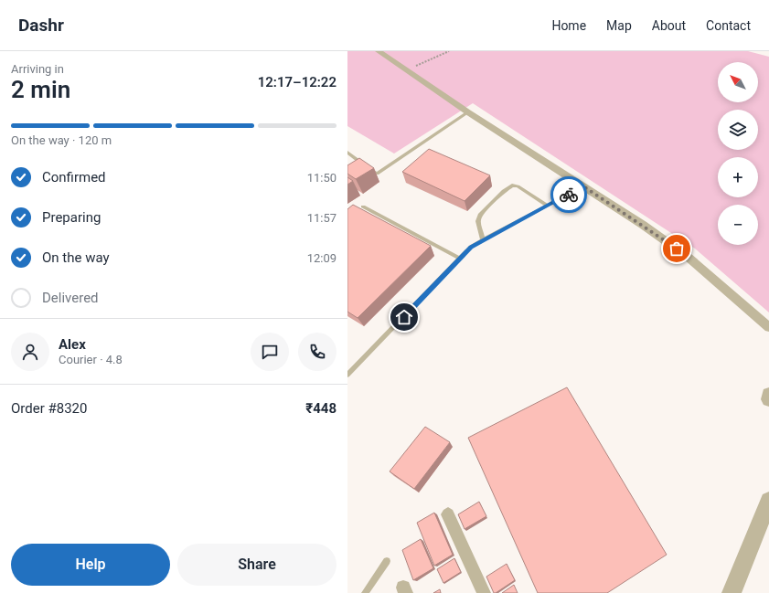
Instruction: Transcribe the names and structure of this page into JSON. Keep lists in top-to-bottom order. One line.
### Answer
{"north":"top left","page":{"header":"Dashr","nav":["Home","Map","About","Contact"],"heading":["2 min","Arriving in","12:17–12:22"],"panel":["Alex","Courier · 4.8","Order #8320","₹448"],"map_buttons":["+","−"],"bar":"On the way · 120 m","list":[["Confirmed","11:50"],["Preparing","11:57"],["On the way","12:09"],"Delivered"],"buttons":["Help","Share"]}}
